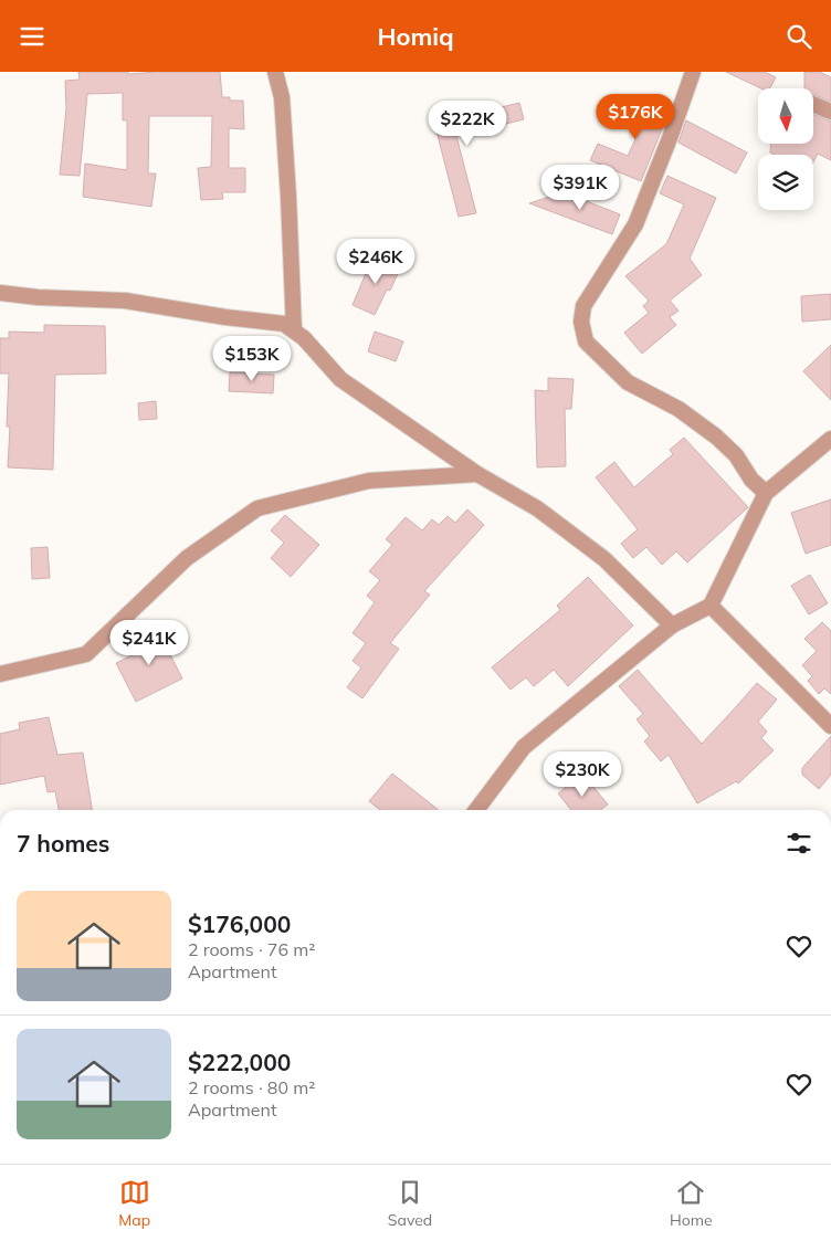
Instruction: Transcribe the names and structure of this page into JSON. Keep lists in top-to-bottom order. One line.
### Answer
{"north":"bottom","page":{"header":"Homiq","price":["$176K","$222K","$391K","$246K","$153K","$241K","$230K"],"heading":"7 homes","list":[{"name":"$176,000","note":"2 rooms · 76 m² · Apartment"},{"name":"$222,000","note":"2 rooms · 80 m² · Apartment"}],"tabs":["Map","Saved","Home"]}}
